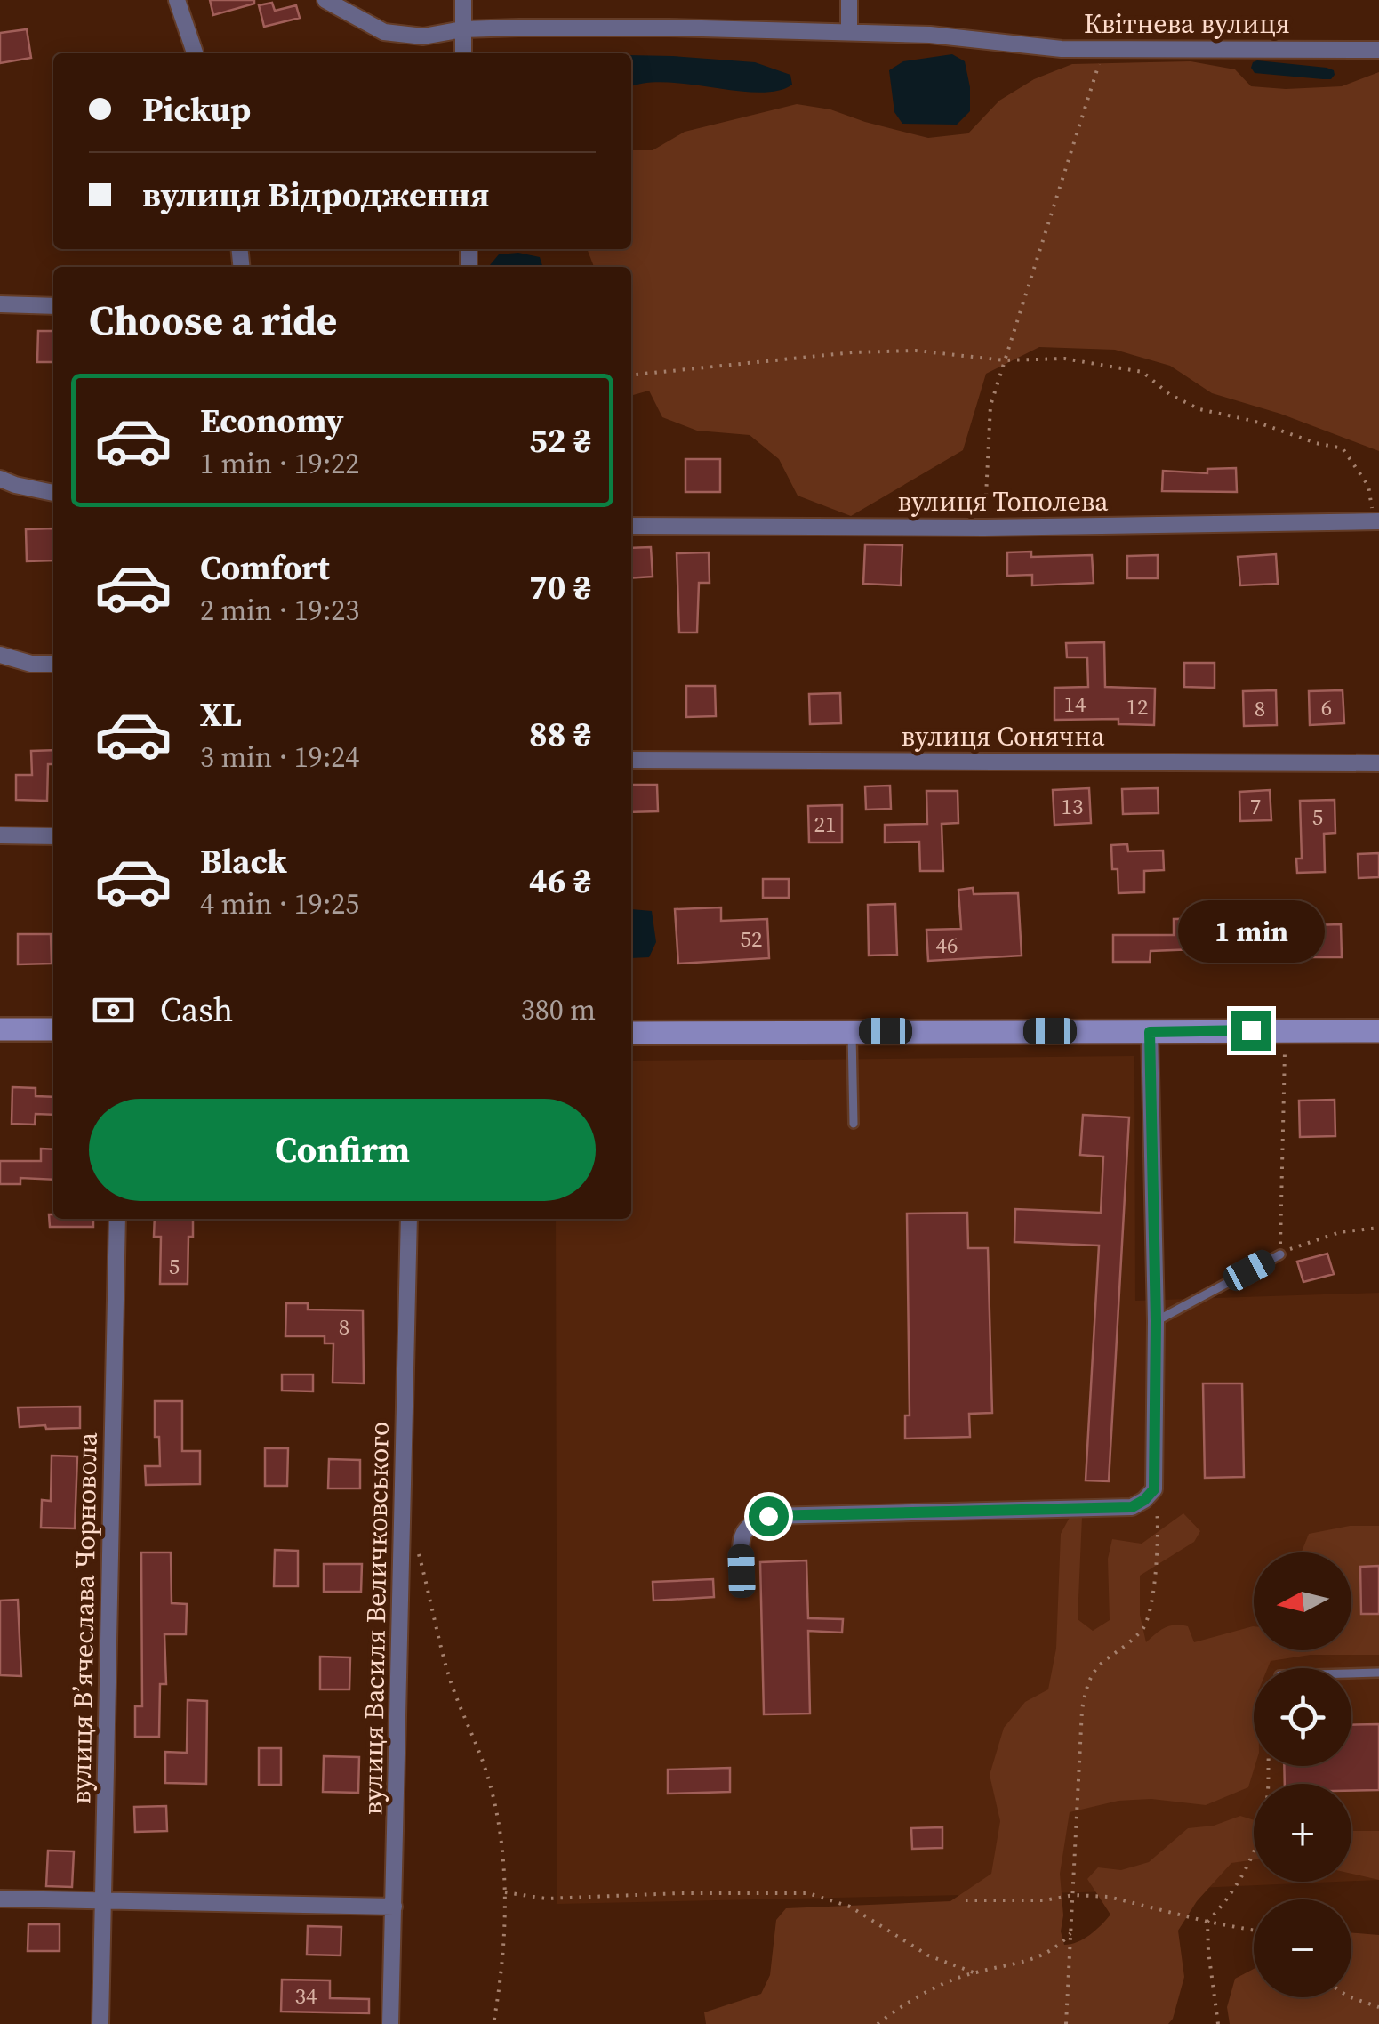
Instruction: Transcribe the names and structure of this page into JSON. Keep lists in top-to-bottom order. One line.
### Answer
{"streets":{"street":["Квітнева вулиця","вулиця Тополева","вулиця Сонячна","вулиця Вʼячеслава Чорновола","вулиця Василя Величковського"]},"house_numbers":["14","12","6","8","13","7","5","21","52","46","5","8","34"],"north":"left","page":{"banner":["Pickup","вулиця Відродження"],"heading":"Choose a ride","list":[{"name":"Economy","note":"1 min · 19:22","value":"52 ₴"},{"name":"Comfort","note":"2 min · 19:23","value":"70 ₴"},{"name":"XL","note":"3 min · 19:24","value":"88 ₴"},{"name":"Black","note":"4 min · 19:25","value":"46 ₴"}],"bubble":"1 min","pay":["Cash","380 m"],"buttons":"Confirm","map_buttons":["+","−"]}}
